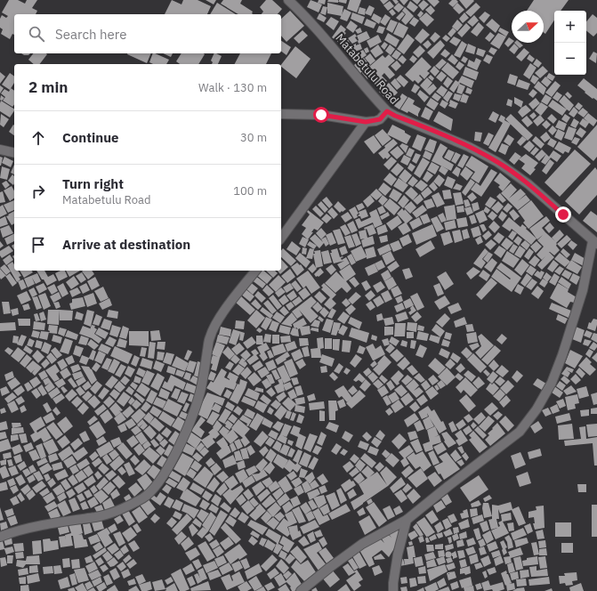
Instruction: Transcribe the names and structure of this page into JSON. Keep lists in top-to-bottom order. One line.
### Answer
{"streets":{"street":["Matabetulu Road"]},"north":"right","page":{"map_buttons":["+","−"],"search":"Search here","heading":["2 min","Walk · 130 m"],"list":[["Continue","30 m"],["Turn right","Matabetulu Road","100 m"],"Arrive at destination"]}}
